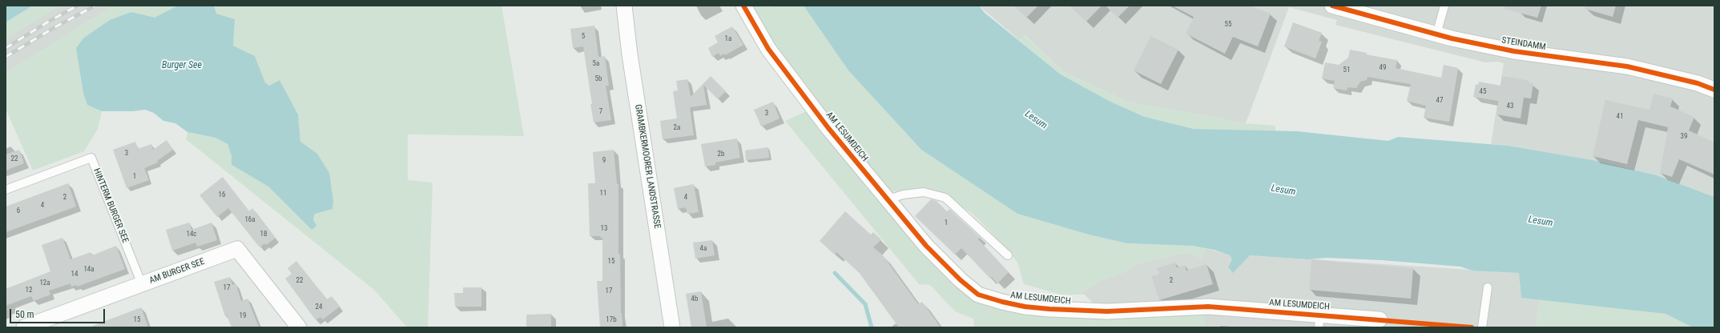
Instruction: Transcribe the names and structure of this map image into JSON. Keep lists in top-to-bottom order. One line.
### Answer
{"streets":{"street":["STEINDAMM","AM LESUMDEICH","GRAMBKERMOORER LANDSTRASSE","AM BURGER SEE"],"lane":["HINTERM BURGER SEE"]},"crossings":[["HINTERM BURGER SEE","AM BURGER SEE"]],"water":["Burger See","Lesum"],"house_numbers":["55","5","1a","5a","49","51","5b","45","47","43","7","3","41","2a","39","3","2b","22","9","1","11","16","2","4","4","6","16a","1","13","14c","18","4a","15","14a","14","22","2","12a","17","12","17","4b","24","19","15","17b"],"scale_bar":"50 m"}
